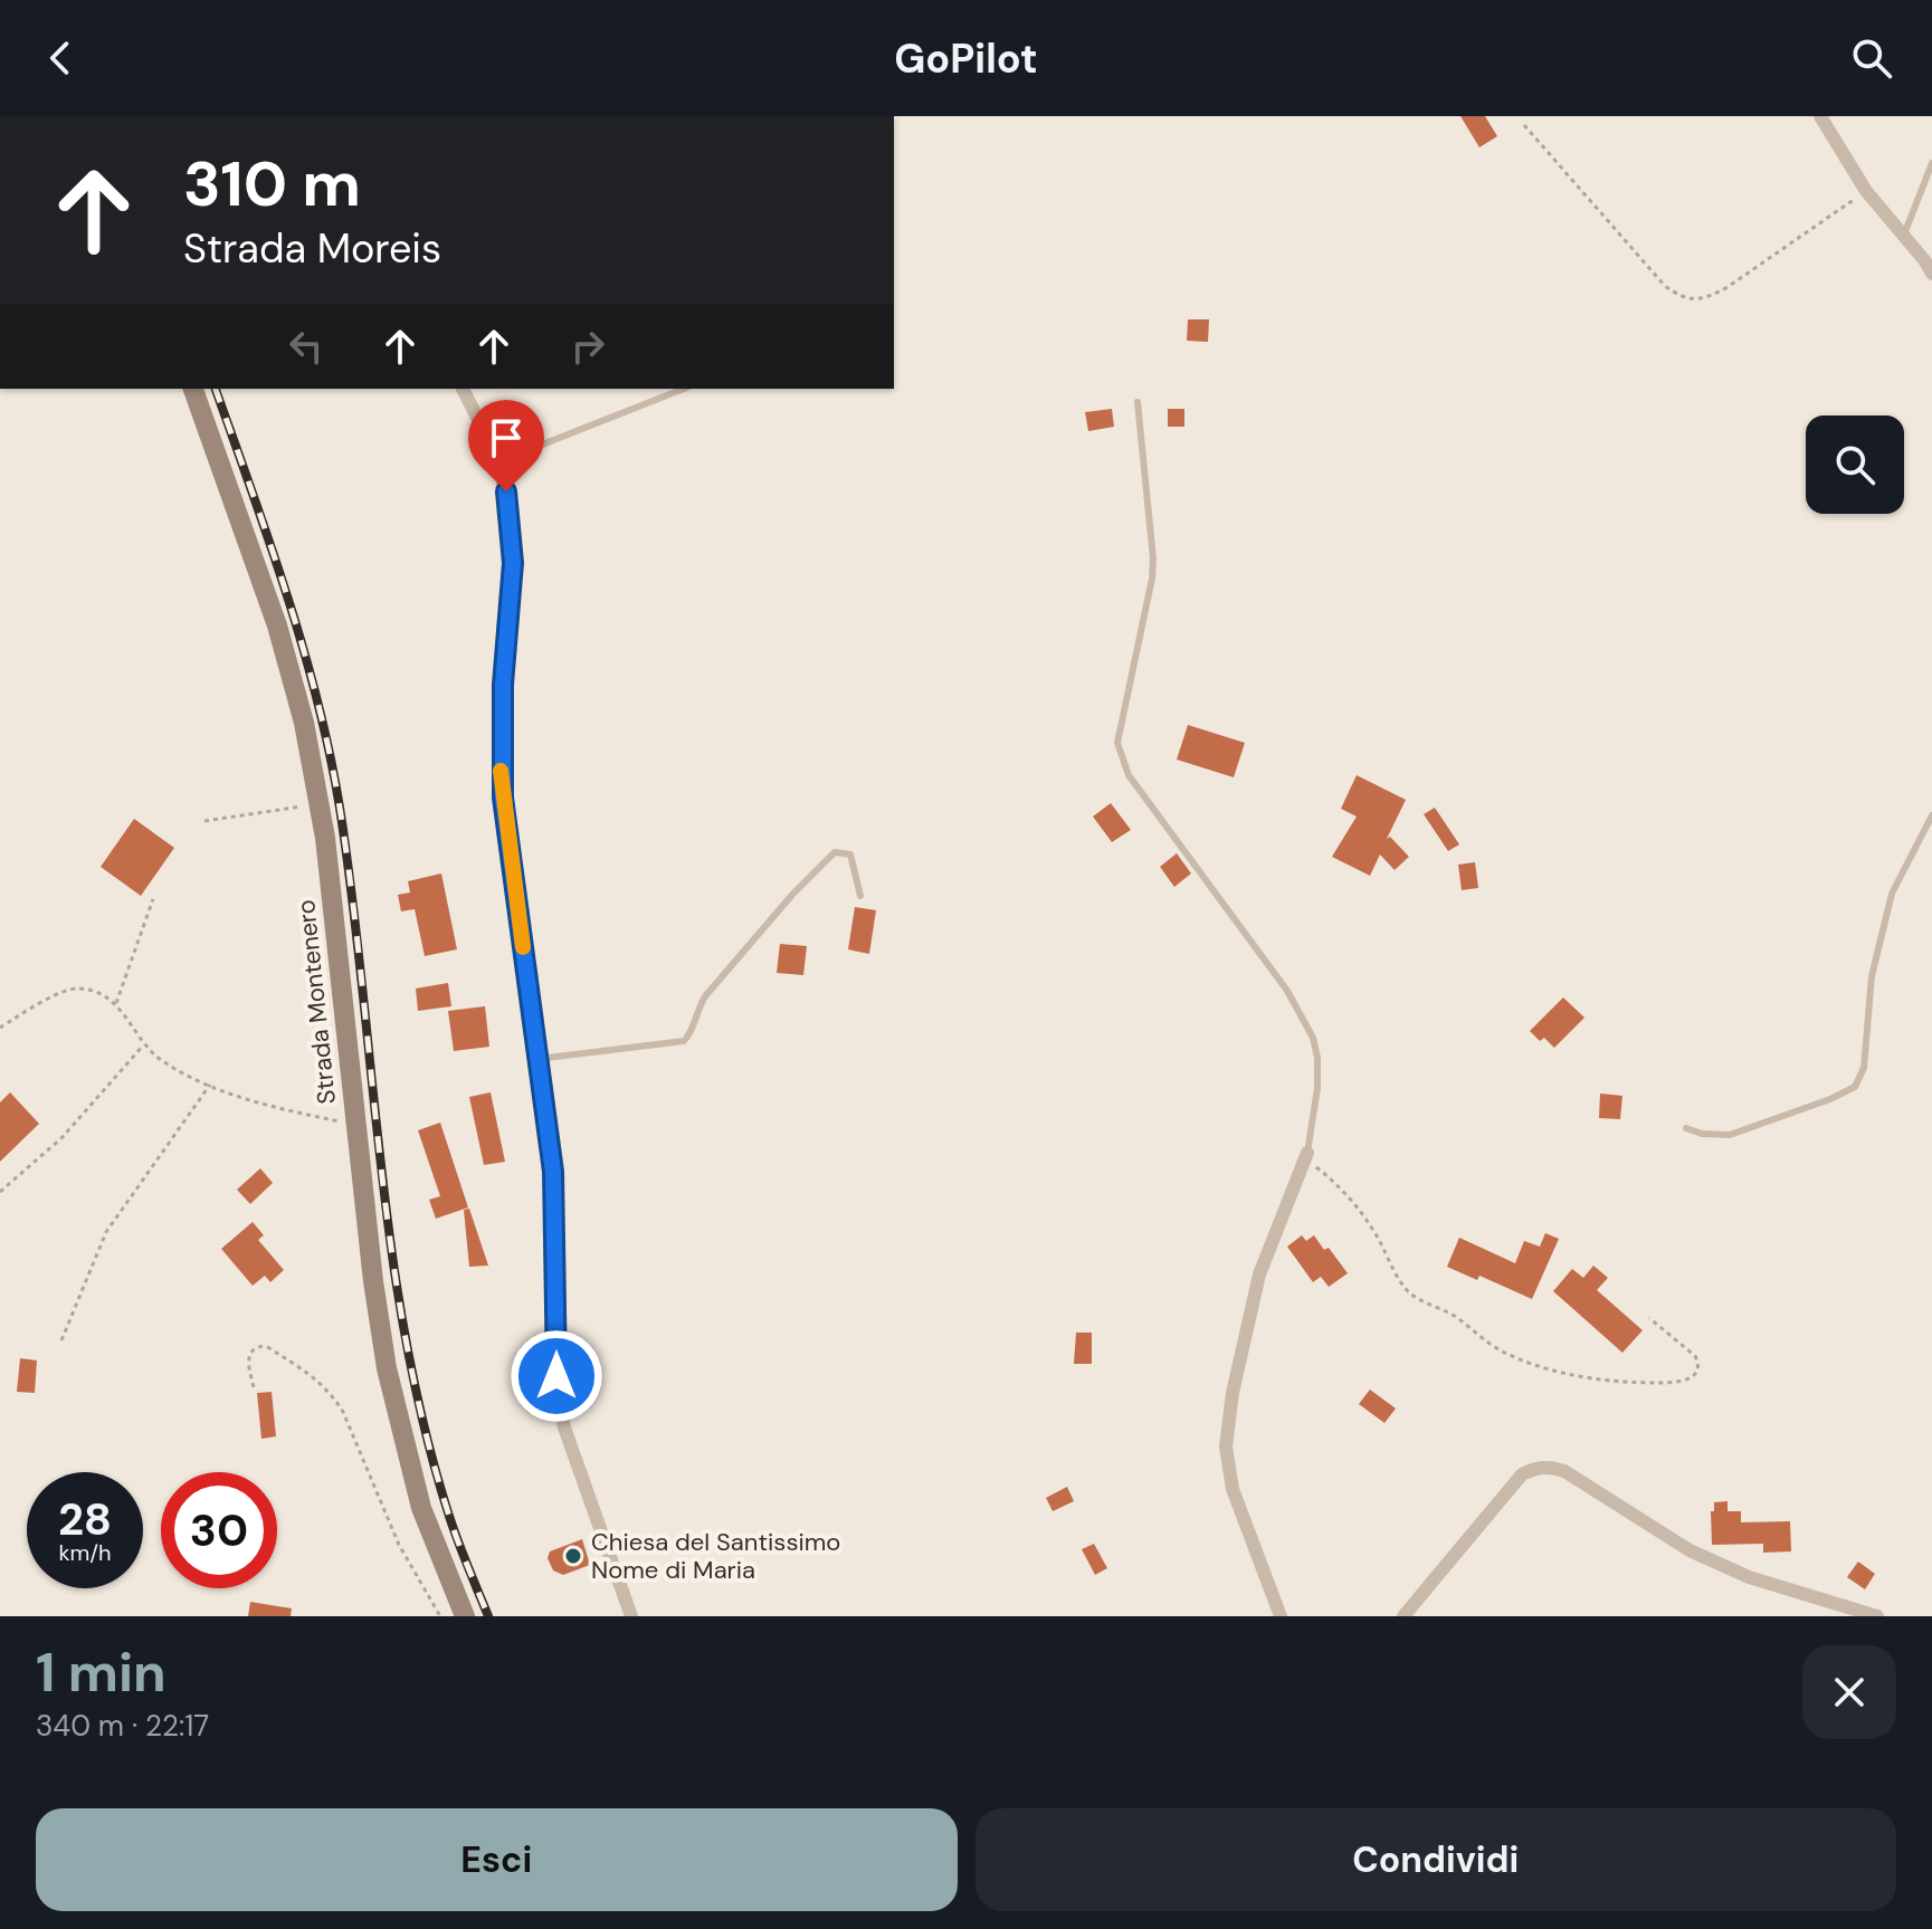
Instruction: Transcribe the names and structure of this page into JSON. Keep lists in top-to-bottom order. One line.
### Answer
{"streets":{"main road":["Strada Montenero"]},"places":["Chiesa del Santissimo Nome di Maria"],"page":{"header":"GoPilot","turn":["310 m","Strada Moreis"],"speed":"28 km/h","limit":"30","heading":["1 min","340 m · 22:17"],"buttons":["Esci","Condividi"]}}
